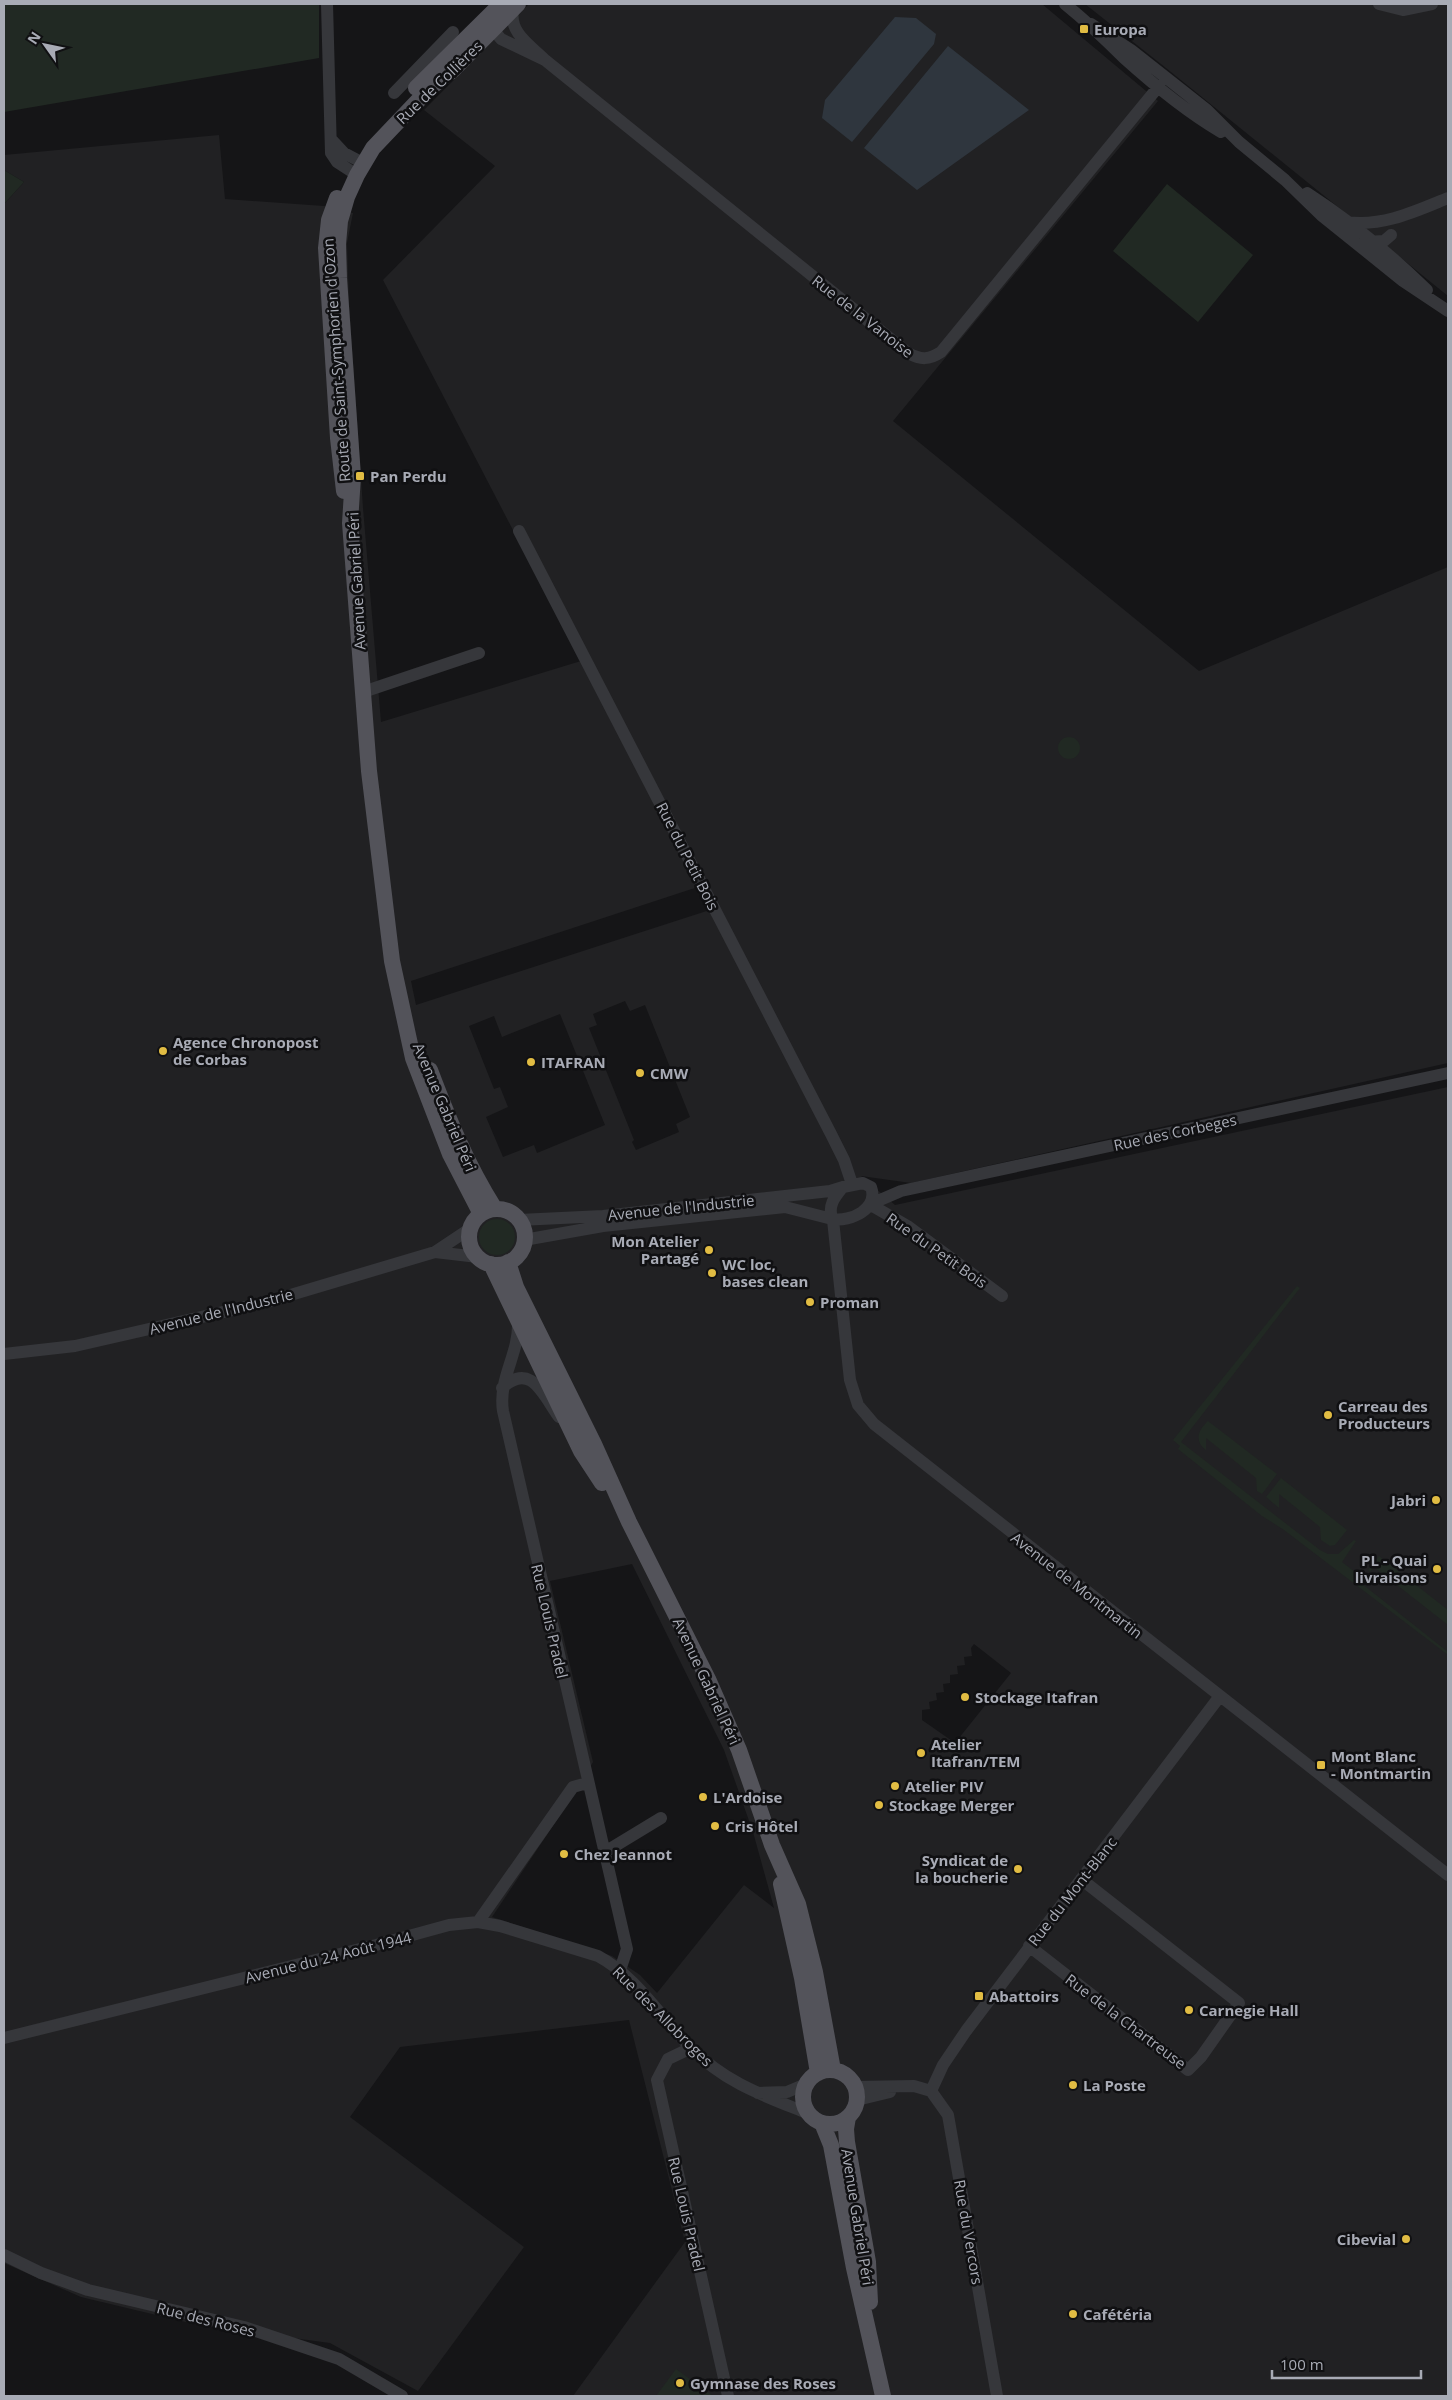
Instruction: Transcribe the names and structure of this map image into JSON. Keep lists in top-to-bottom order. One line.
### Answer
{"streets":{"main road":["Rue de Collières","Avenue Gabriel Péri"],"street":["Rue de la Vanoise","Rue du Petit Bois","Rue des Corbeges","Avenue de l'Industrie","Avenue de Montmartin","Rue Louis Pradel","Rue du Mont-Blanc","Avenue du 24 Août 1944","Rue des Allobroges","Rue de la Chartreuse","Rue du Vercors","Rue des Roses"]},"crossings":[["Rue de Collières","Rue de la Vanoise"],["Rue de Collières","Avenue Gabriel Péri"],["Avenue Gabriel Péri","Avenue de l'Industrie"],["Avenue Gabriel Péri","Rue Louis Pradel"],["Avenue Gabriel Péri","Rue des Allobroges"],["Rue du Petit Bois","Rue des Corbeges"],["Rue du Petit Bois","Avenue de l'Industrie"],["Rue du Petit Bois","Avenue de Montmartin"],["Rue des Corbeges","Avenue de l'Industrie"],["Rue des Corbeges","Avenue de Montmartin"],["Avenue de l'Industrie","Avenue de Montmartin"],["Avenue de Montmartin","Rue du Mont-Blanc"],["Rue Louis Pradel","Rue des Allobroges"],["Rue du Mont-Blanc","Rue de la Chartreuse"],["Rue du Mont-Blanc","Rue du Vercors"],["Avenue du 24 Août 1944","Rue des Allobroges"]],"places":{"transit":["Europa","Pan Perdu","Mont Blanc - Montmartin","Abattoirs"],"other":["Agence Chronopost de Corbas","ITAFRAN","CMW","Mon Atelier Partagé","WC loc, bases clean","Proman","Carreau des Producteurs","Jabri","PL - Quai livraisons","Stockage Itafran","Atelier Itafran/TEM","Atelier PIV","L'Ardoise","Stockage Merger","Cris Hôtel","Chez Jeannot","Syndicat de la boucherie","Carnegie Hall","La Poste","Cibevial","Cafétéria","Gymnase des Roses"]},"scale_bar":"100 m","north":"top left"}
